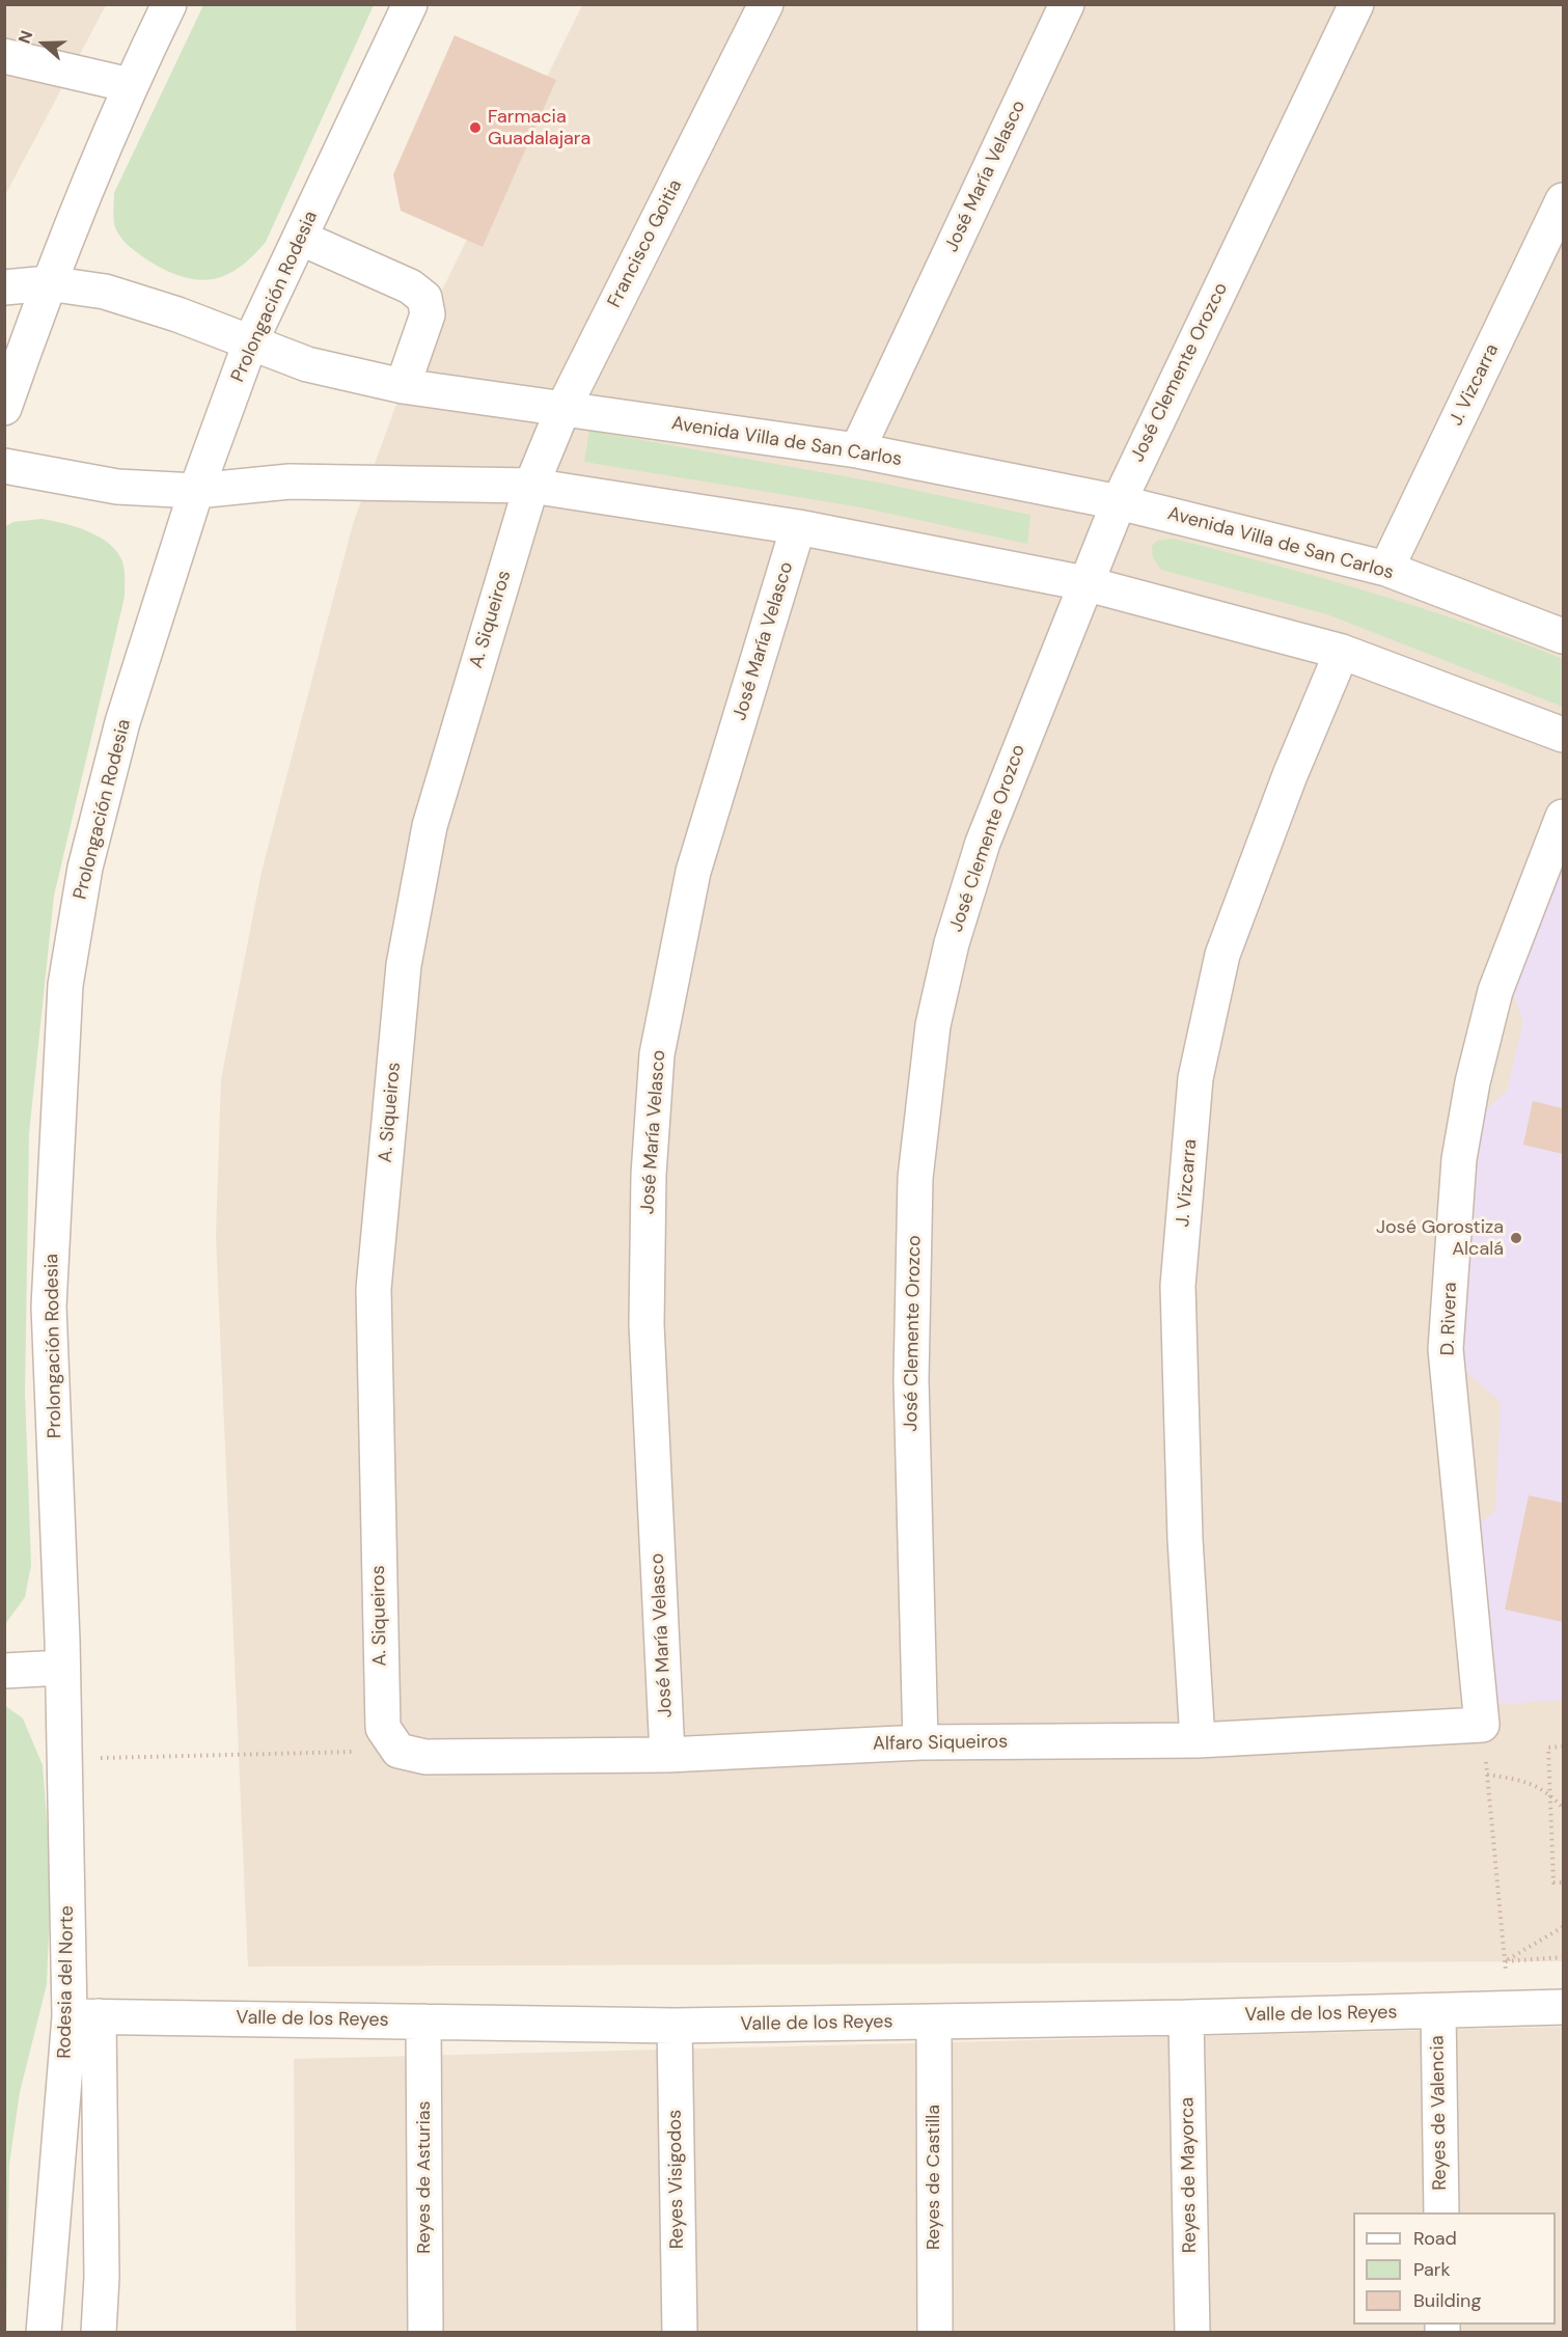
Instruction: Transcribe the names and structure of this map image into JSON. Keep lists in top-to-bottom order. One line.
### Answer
{"streets":{"street":["José María Velasco","Francisco Goitia","Prolongación Rodesia","José Clemente Orozco","J. Vizcarra","Avenida Villa de San Carlos","A. Siqueiros","D. Rivera","Alfaro Siqueiros","Rodesia del Norte","Valle de los Reyes","Reyes de Valencia","Reyes de Mayorca","Reyes de Asturias","Reyes de Castilla","Reyes Visigodos"]},"crossings":[["José María Velasco","Avenida Villa de San Carlos"],["José María Velasco","Alfaro Siqueiros"],["Francisco Goitia","Avenida Villa de San Carlos"],["Francisco Goitia","A. Siqueiros"],["Prolongación Rodesia","Avenida Villa de San Carlos"],["Prolongación Rodesia","Rodesia del Norte"],["José Clemente Orozco","Avenida Villa de San Carlos"],["José Clemente Orozco","Alfaro Siqueiros"],["J. Vizcarra","Avenida Villa de San Carlos"],["J. Vizcarra","Alfaro Siqueiros"],["A. Siqueiros","Alfaro Siqueiros"],["D. Rivera","Alfaro Siqueiros"],["Rodesia del Norte","Valle de los Reyes"],["Valle de los Reyes","Reyes de Valencia"],["Valle de los Reyes","Reyes de Mayorca"],["Valle de los Reyes","Reyes de Asturias"],["Valle de los Reyes","Reyes de Castilla"],["Valle de los Reyes","Reyes Visigodos"]],"places":["Farmacia Guadalajara","José Gorostiza Alcalá"],"legend":["Road","Park","Building"],"north":"left"}
